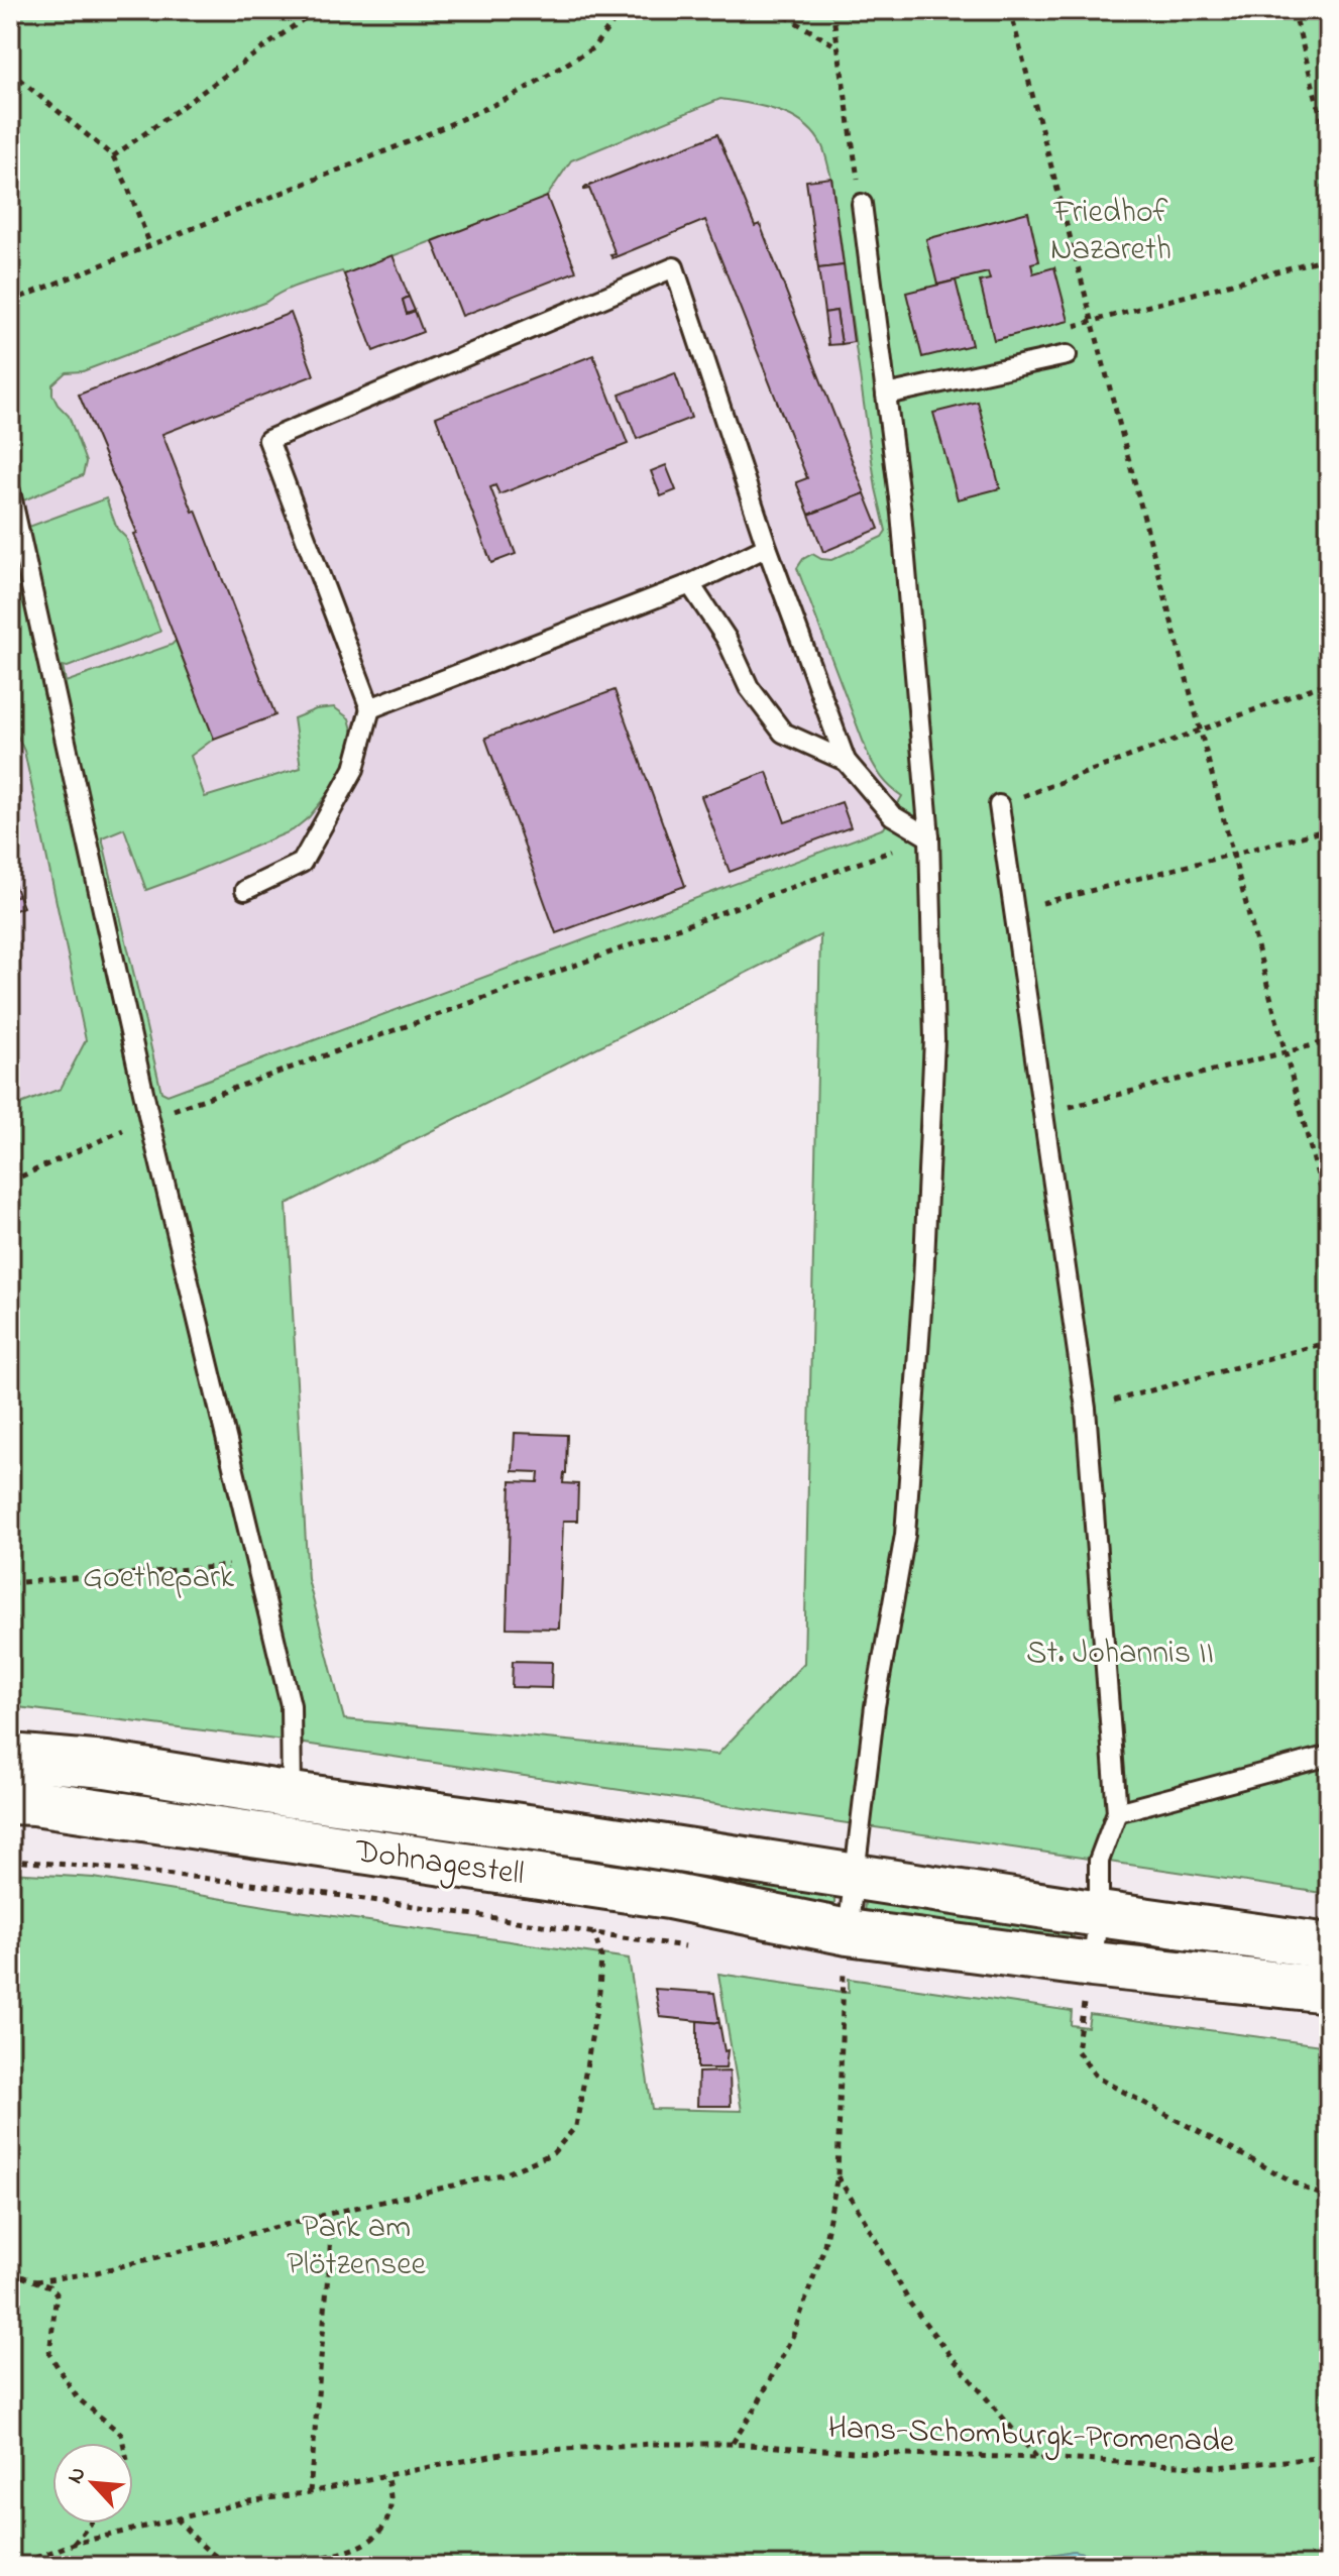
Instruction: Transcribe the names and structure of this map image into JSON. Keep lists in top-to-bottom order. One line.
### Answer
{"streets":{"street":["Dohnagestell"],"path":["Hans-Schomburgk-Promenade"]},"parks":["Friedhof Nazareth","Goethepark","St. Johannis II","Park am Plötzensee"],"north":"top left"}
